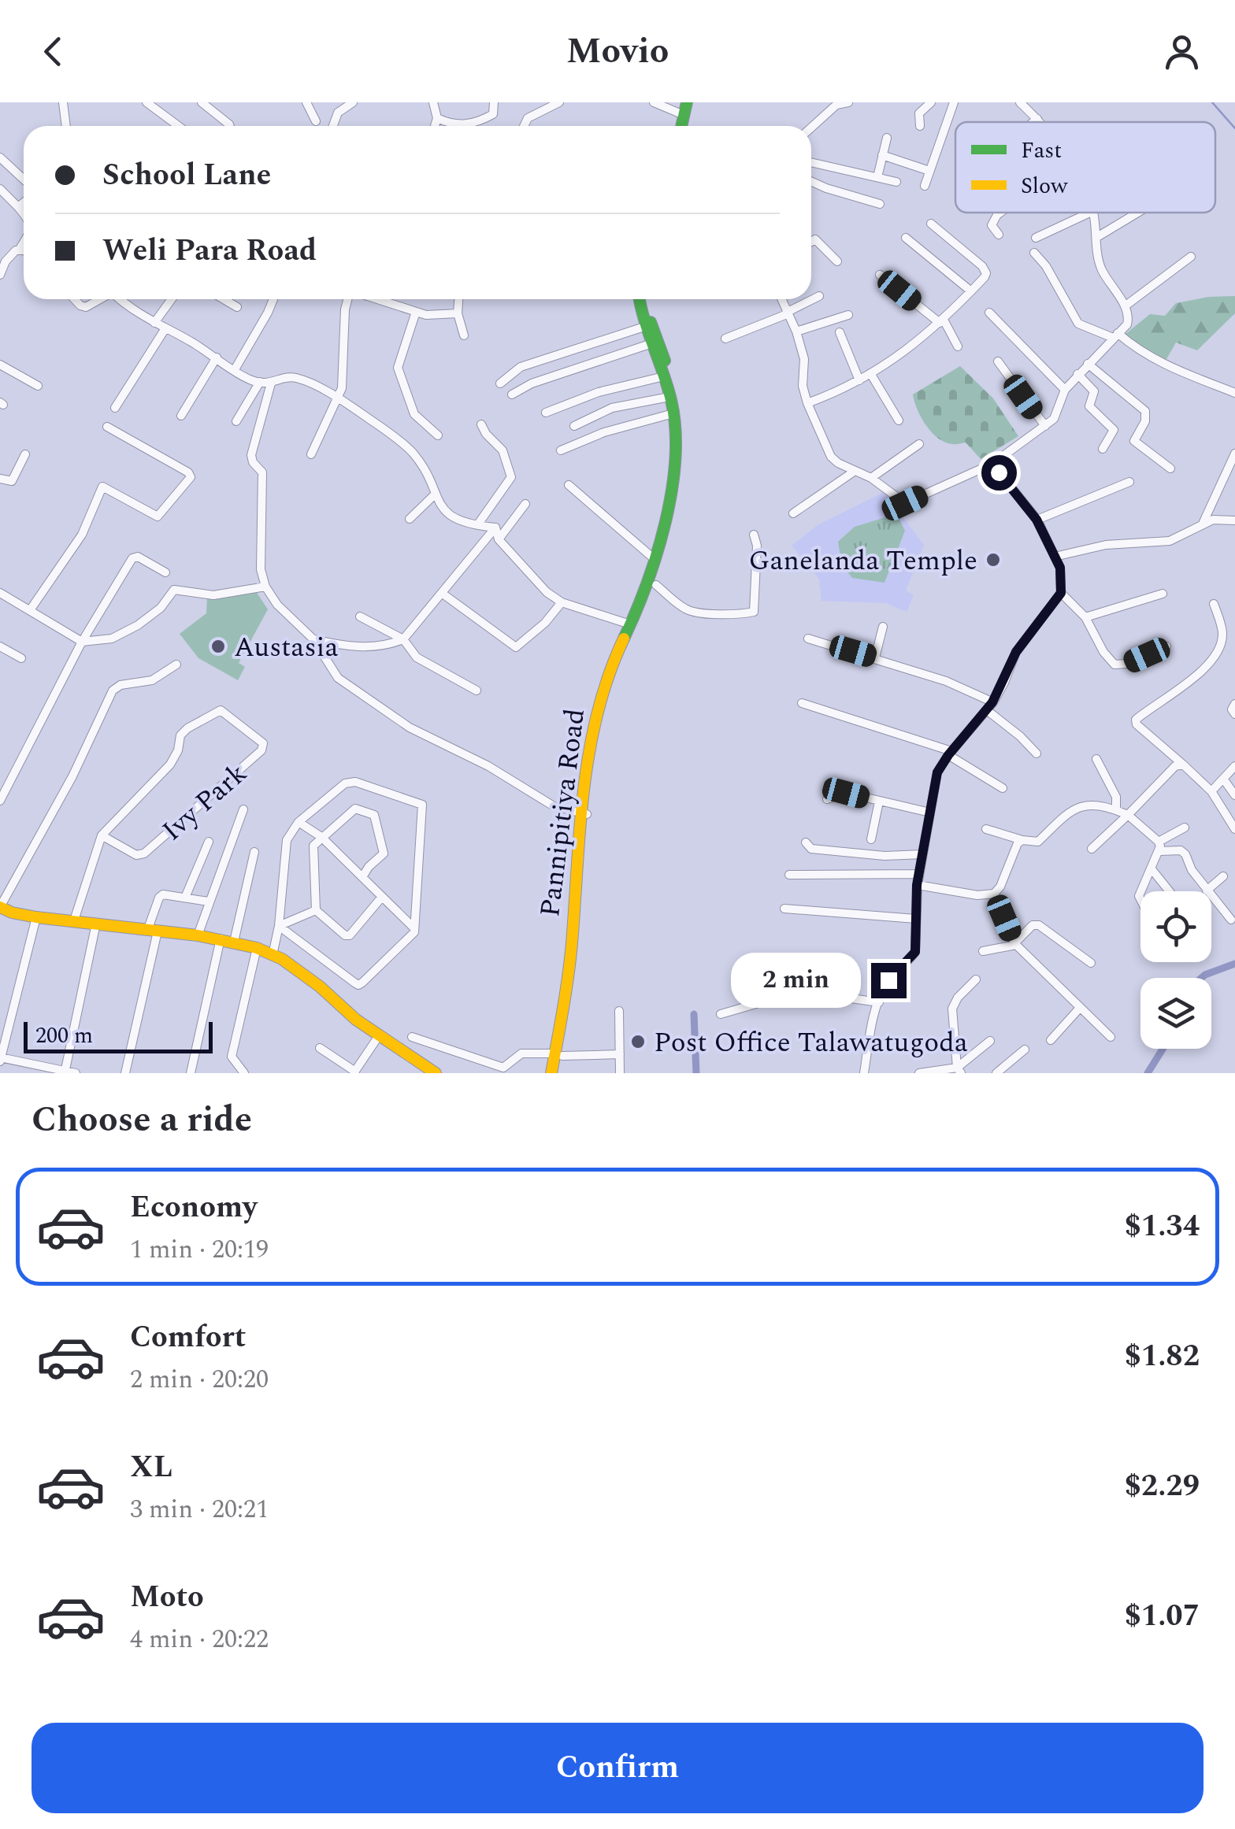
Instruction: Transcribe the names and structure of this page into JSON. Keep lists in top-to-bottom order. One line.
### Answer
{"streets":{"main road":["Pannipitiya Road"],"street":["Ivy Park"]},"places":["Ganelanda Temple","Austasia","Post Office Talawatugoda"],"legend":["Fast","Slow"],"scale_bar":"200 m","page":{"header":"Movio","banner":["School Lane","Weli Para Road"],"bubble":"2 min","scale":"200 m","heading":"Choose a ride","list":[{"name":"Economy","note":"1 min · 20:19","value":"$1.34"},{"name":"Comfort","note":"2 min · 20:20","value":"$1.82"},{"name":"XL","note":"3 min · 20:21","value":"$2.29"},{"name":"Moto","note":"4 min · 20:22","value":"$1.07"}],"buttons":"Confirm"}}
